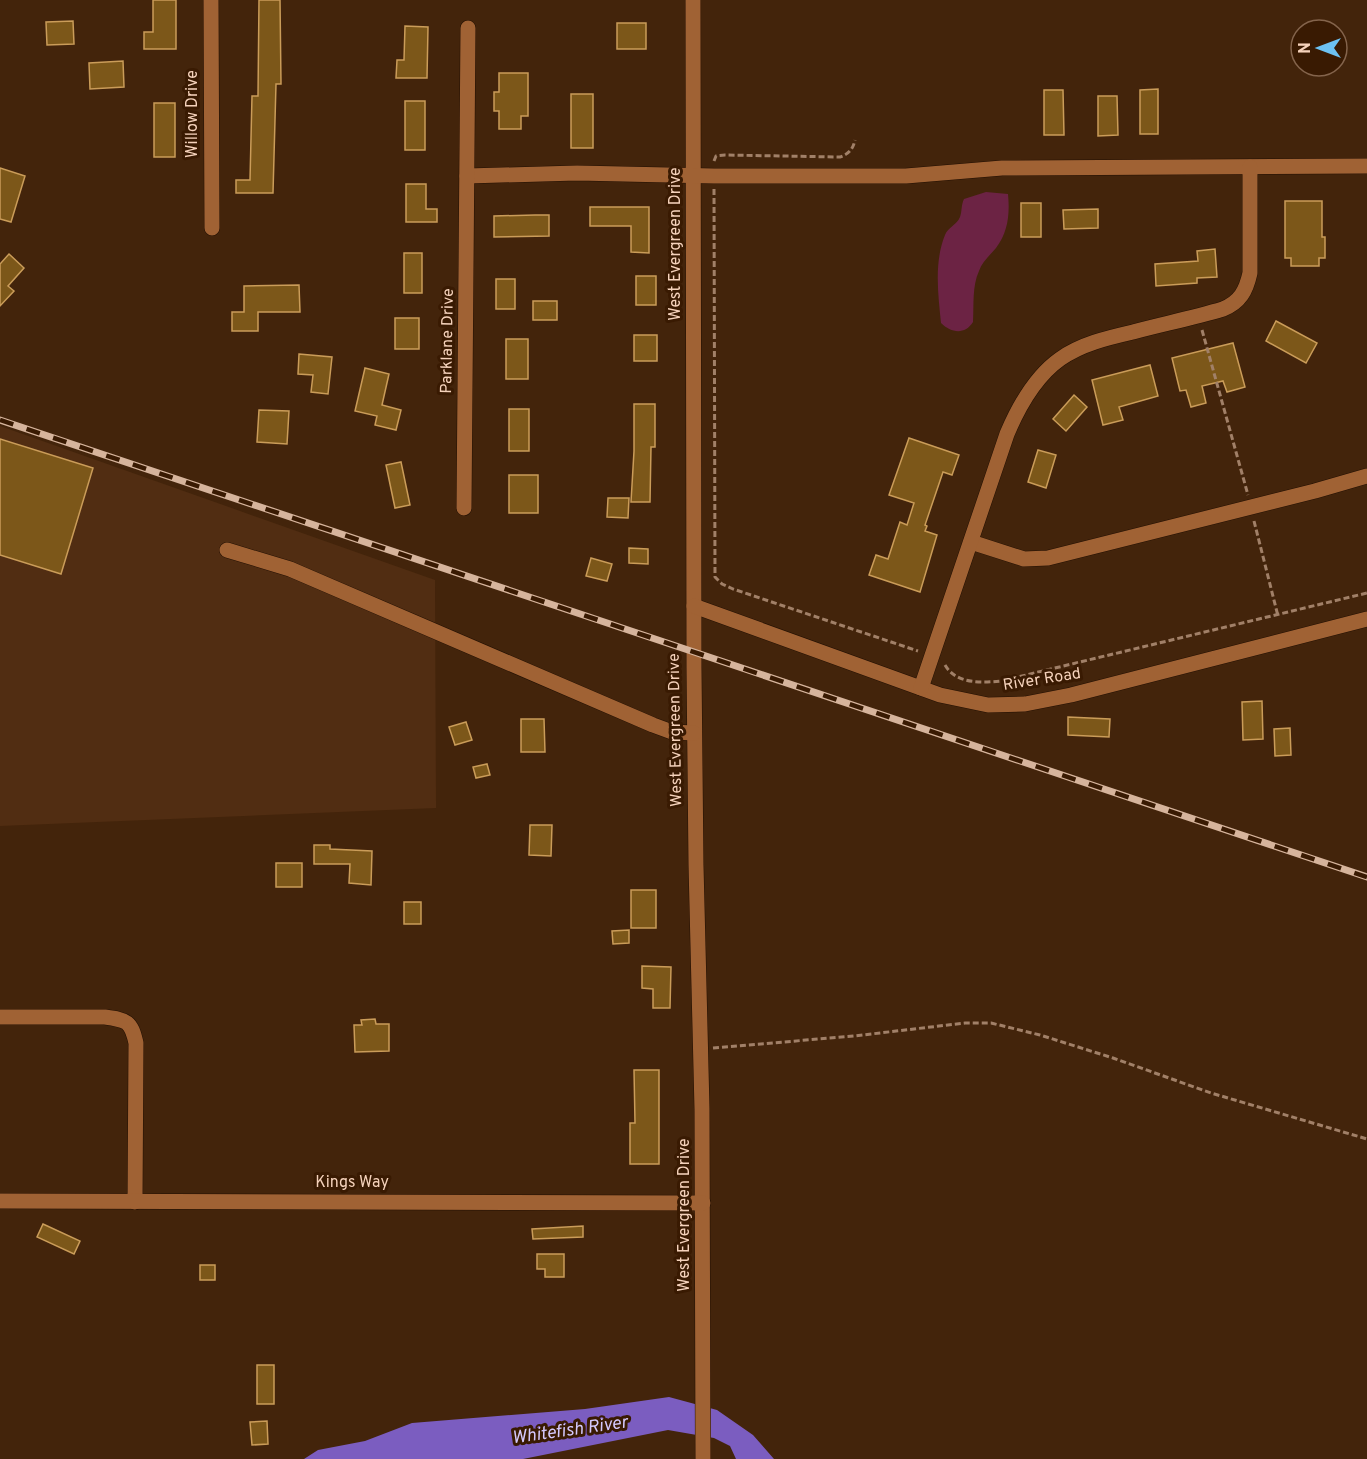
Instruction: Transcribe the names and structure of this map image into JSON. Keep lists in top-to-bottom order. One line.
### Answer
{"streets":{"street":["Willow Drive","West Evergreen Drive","Parklane Drive","River Road","Kings Way"]},"crossings":[["West Evergreen Drive","River Road"],["West Evergreen Drive","Kings Way"]],"water":["Whitefish River"],"north":"left"}
